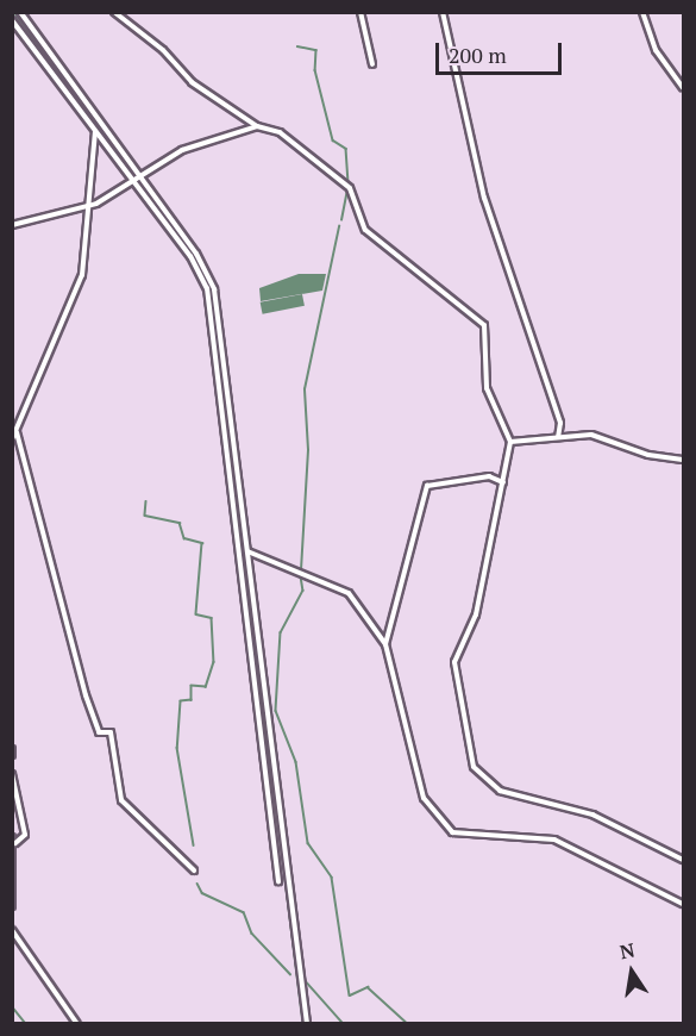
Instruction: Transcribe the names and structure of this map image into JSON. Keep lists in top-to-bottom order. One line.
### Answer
{"scale_bar":"200 m","north":"top"}
